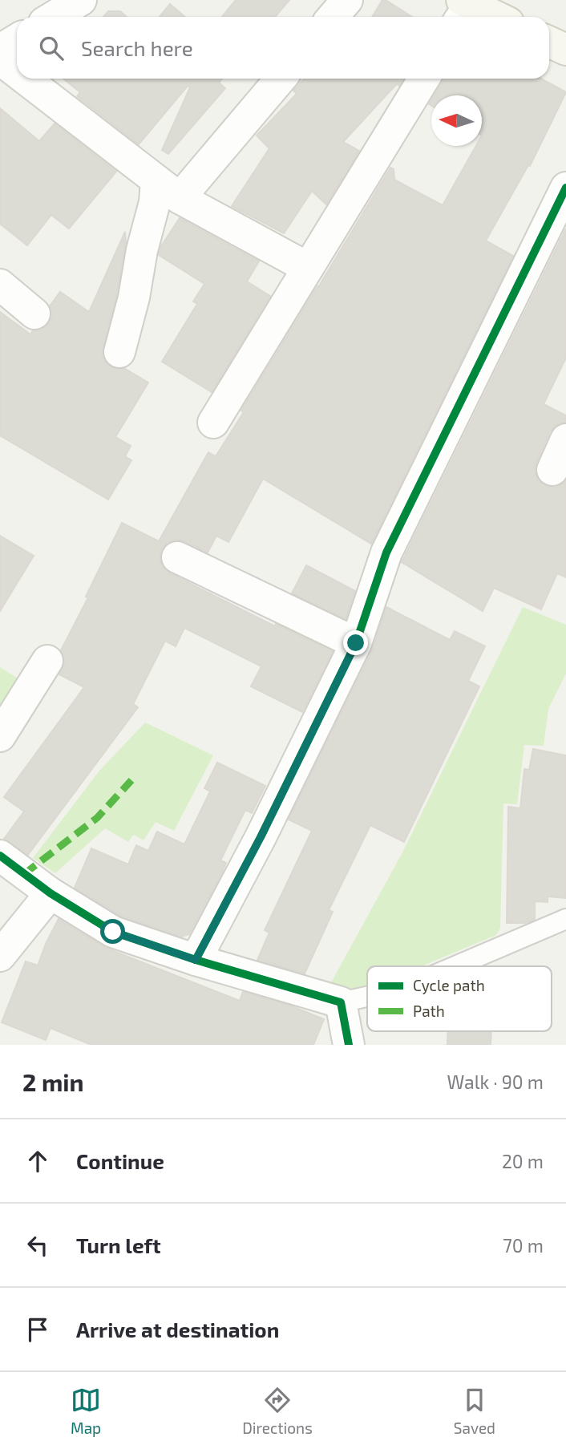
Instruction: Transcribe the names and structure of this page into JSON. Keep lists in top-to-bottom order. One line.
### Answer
{"legend":["Cycle path","Path"],"north":"left","page":{"search":"Search here","heading":["2 min","Walk · 90 m"],"list":[["Continue","20 m"],["Turn left","70 m"],"Arrive at destination"],"nav":["Map","Directions","Saved"]}}
